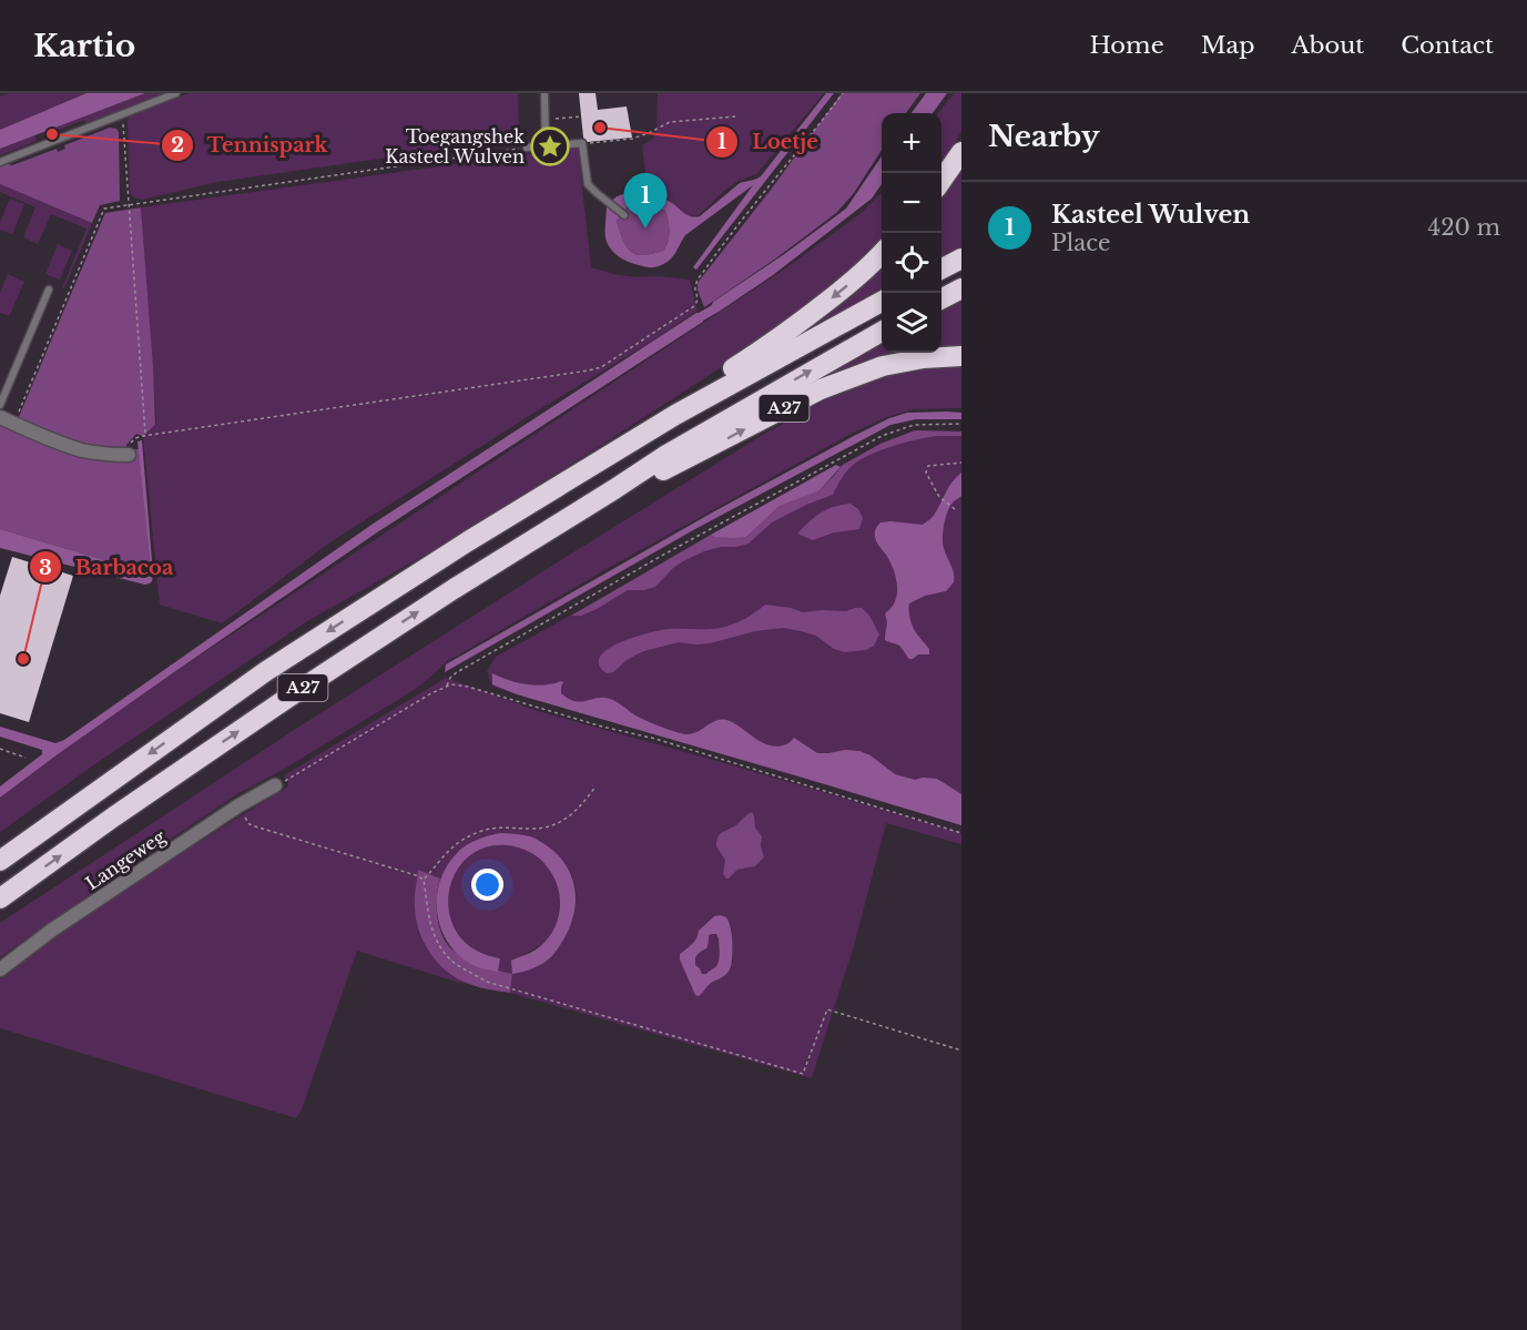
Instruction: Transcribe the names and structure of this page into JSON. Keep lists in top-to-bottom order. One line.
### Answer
{"streets":{"highway":["A27"],"street":["Langeweg"]},"places":{"other":["Loetje","Tennispark","Barbacoa"],"place":["Toegangshek Kasteel Wulven"]},"page":{"header":"Kartio","nav":["Home","Map","About","Contact"],"heading":"Nearby","map_buttons":["+","−"],"pins":"1","list":[{"mark":"1","name":"Kasteel Wulven","note":"Place","value":"420 m"}]}}
